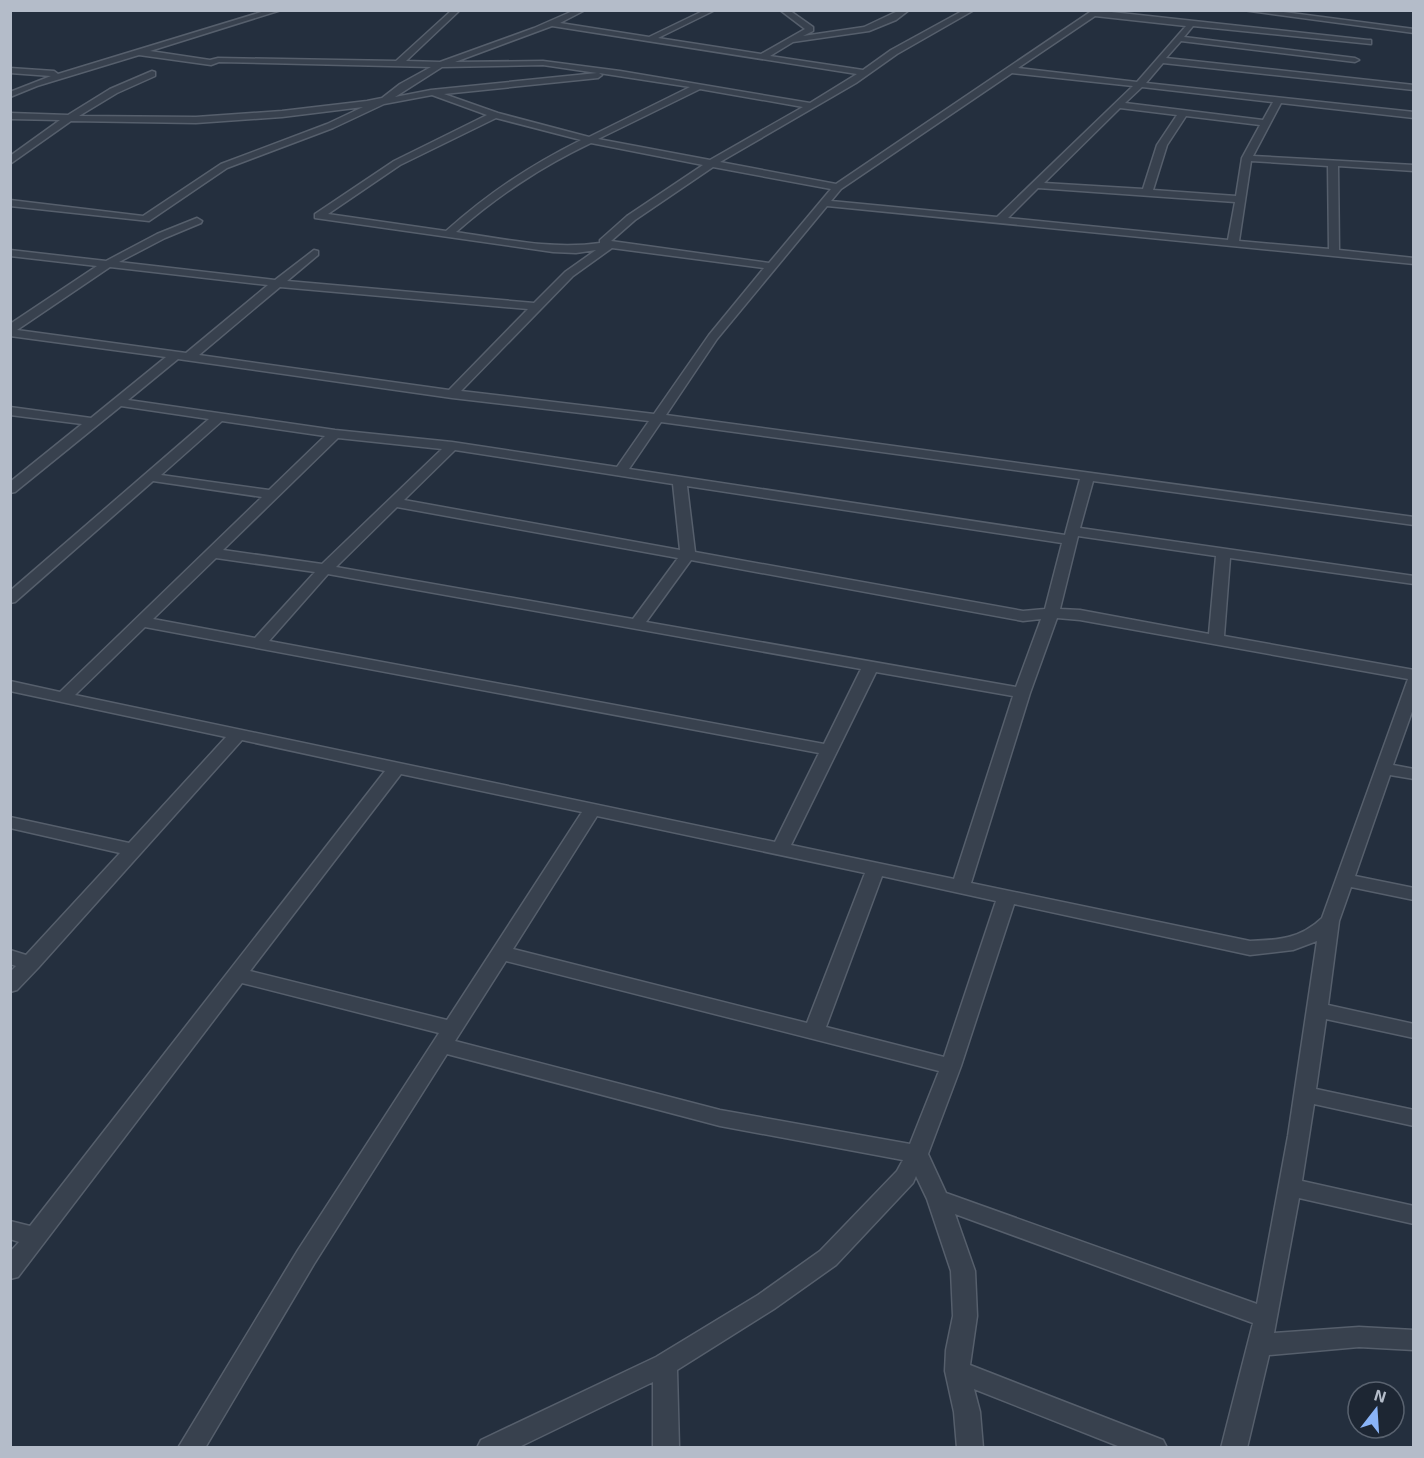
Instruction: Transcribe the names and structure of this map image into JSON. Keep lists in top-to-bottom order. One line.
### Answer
{"north":"top"}
